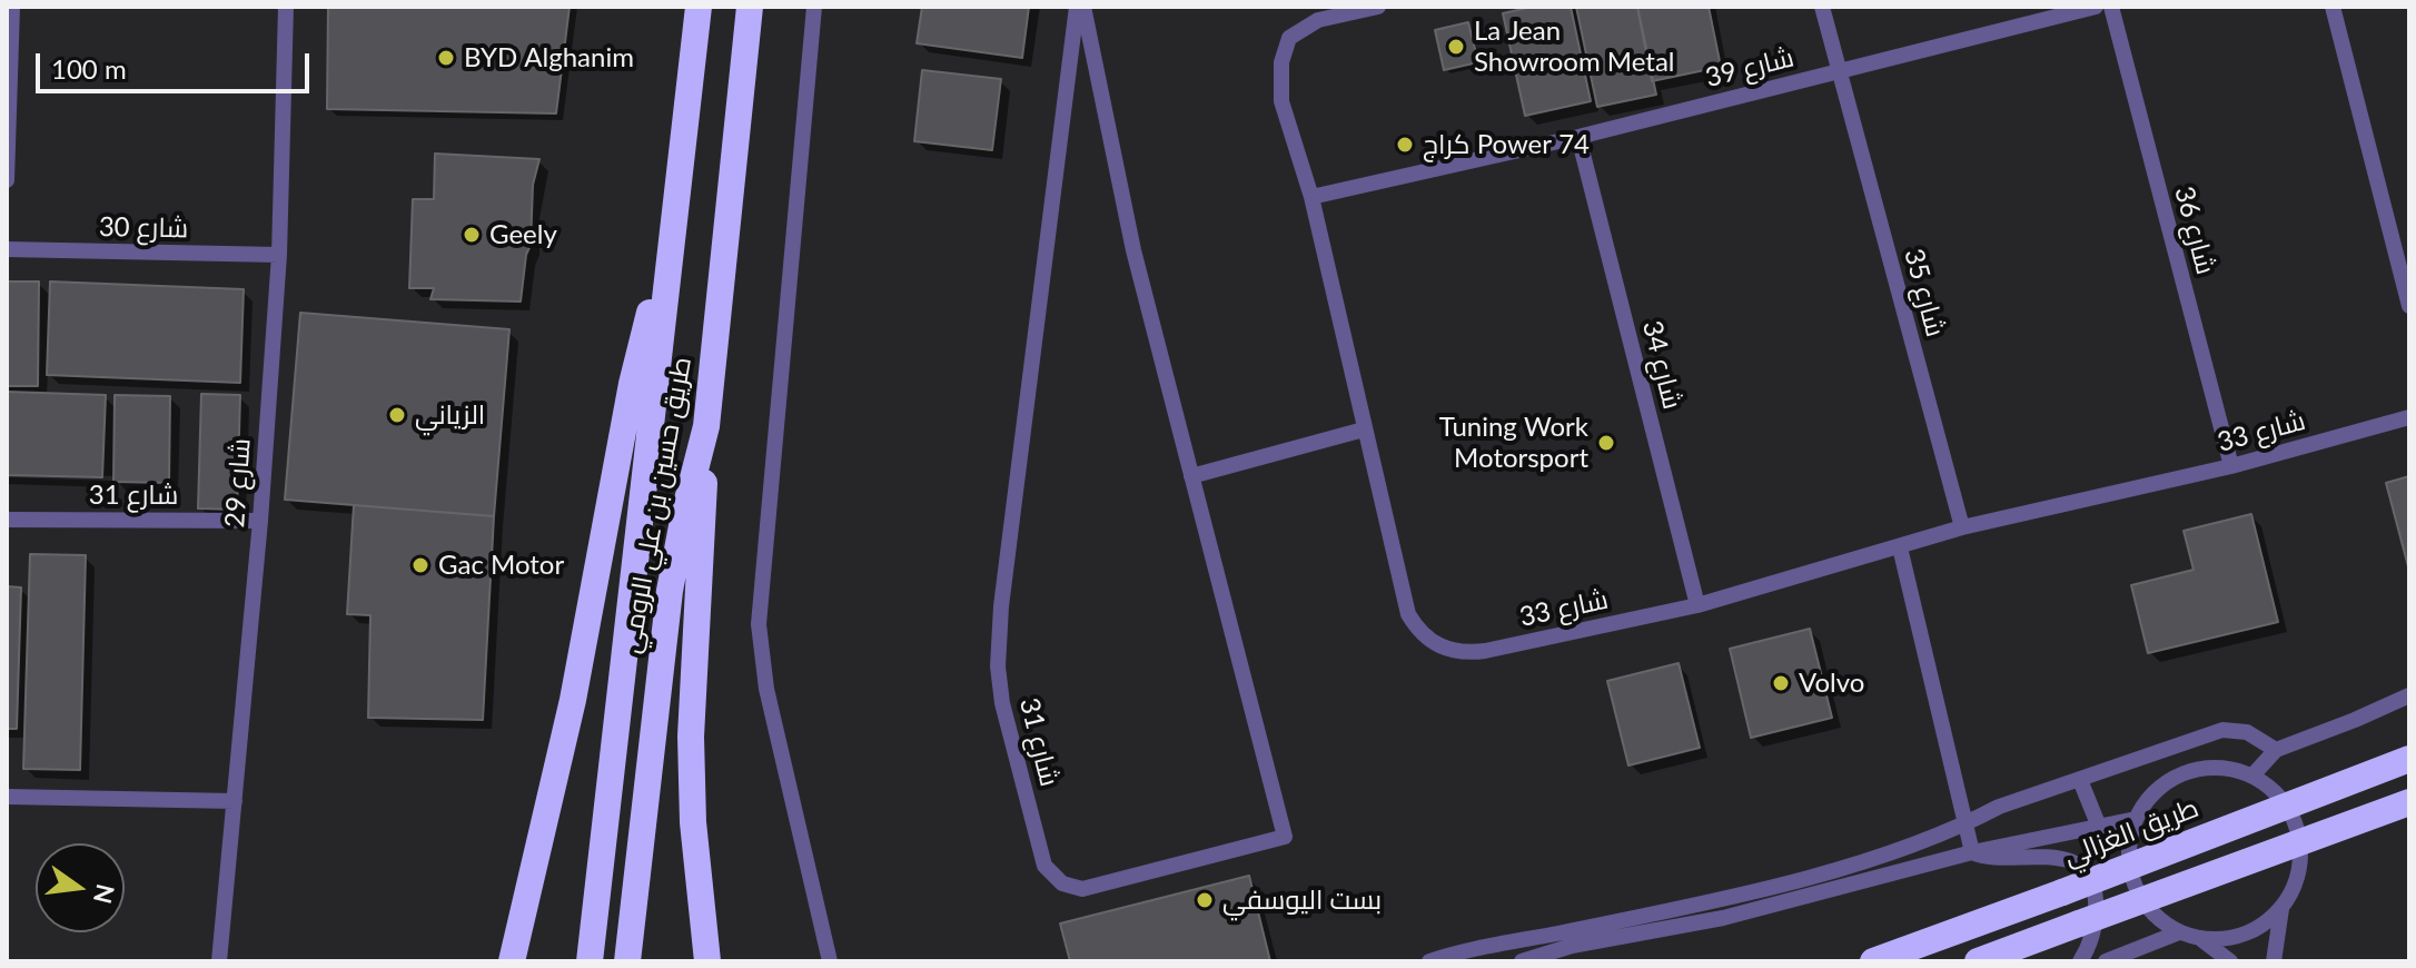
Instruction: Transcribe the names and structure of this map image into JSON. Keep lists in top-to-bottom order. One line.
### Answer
{"streets":{"highway":["طريق حسين بن علي الرومي","طريق الغزالي"],"street":["شارع 39","شارع 30","شارع 36","شارع 35","شارع 34","شارع 33","شارع 29","شارع 31"]},"crossings":[["شارع 39","شارع 35"],["شارع 39","شارع 34"],["شارع 39","شارع 33"],["شارع 30","شارع 29"],["شارع 36","شارع 33"],["شارع 35","شارع 33"],["شارع 34","شارع 33"],["شارع 29","شارع 31"]],"places":["La Jean Showroom Metal","BYD Alghanim","كراج Power 74","Geely","الزياني","Tuning Work Motorsport","Gac Motor","Volvo","بست اليوسفي"],"scale_bar":"100 m","north":"right"}
